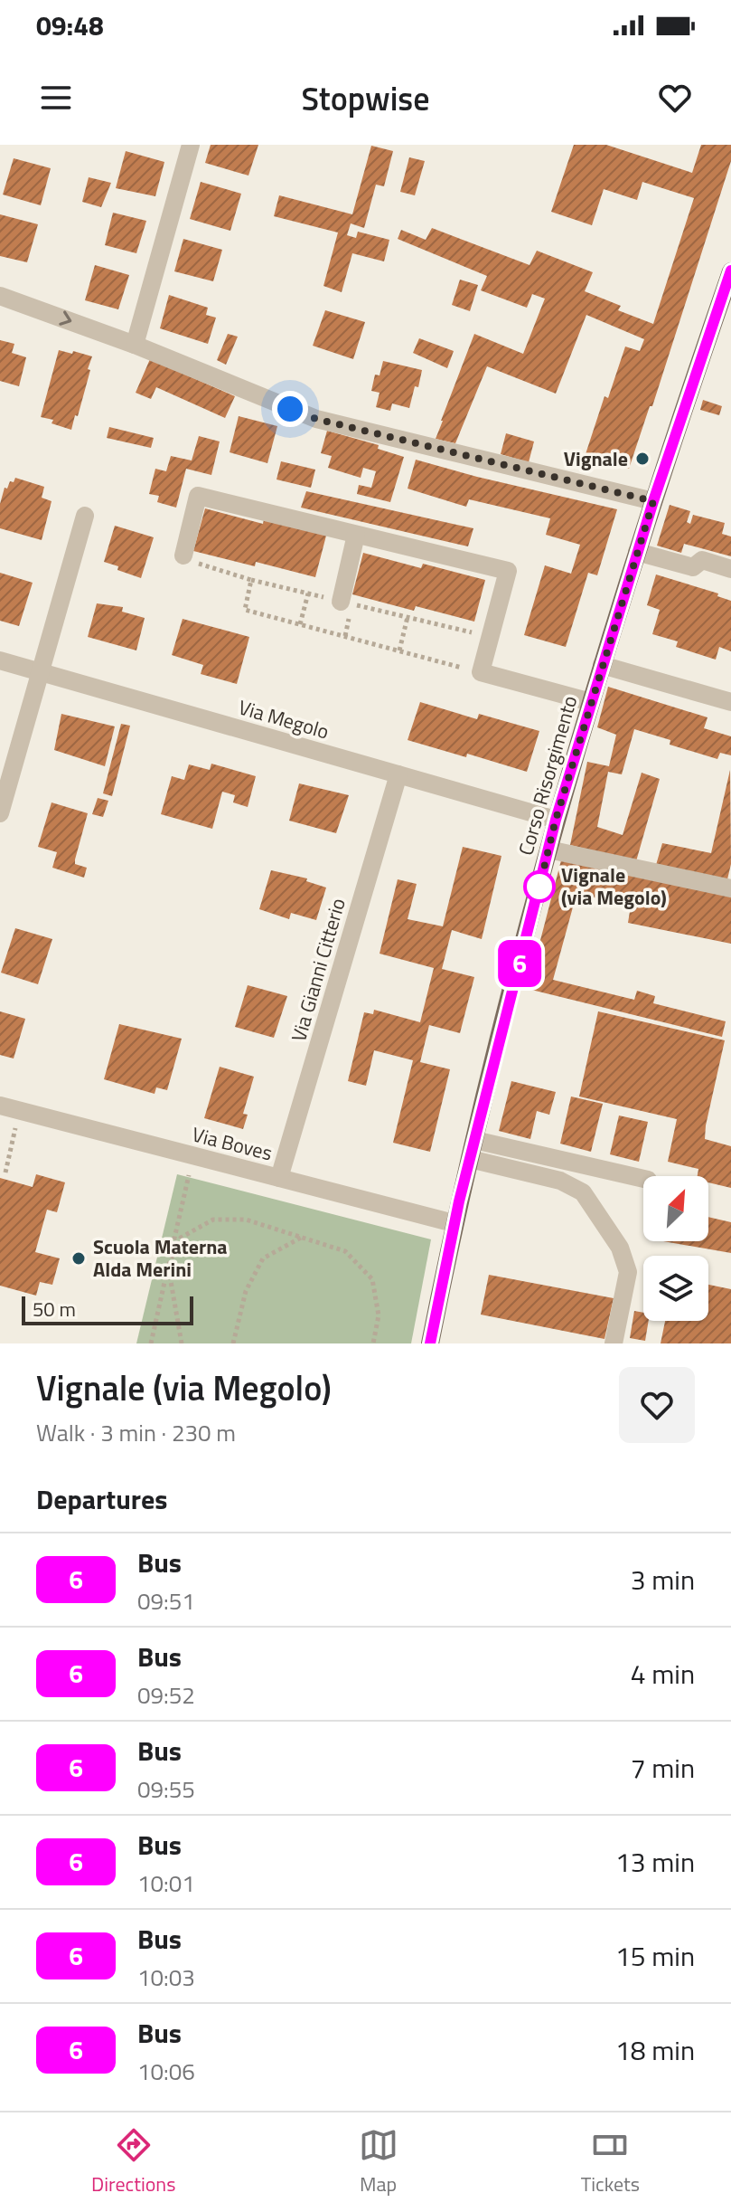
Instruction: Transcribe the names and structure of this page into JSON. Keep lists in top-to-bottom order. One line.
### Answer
{"streets":{"main road":["Corso Risorgimento"],"street":["Via Megolo","Via Gianni Citterio","Via Boves"]},"crossings":[["Via Megolo","Corso Risorgimento"],["Via Megolo","Via Gianni Citterio"],["Corso Risorgimento","Via Boves"],["Via Gianni Citterio","Via Boves"]],"places":["Vignale","Vignale (via Megolo)","Scuola Materna Alda Merini"],"lines":["bus line 6"],"scale_bar":"50 m","north":"top right","page":{"status":"09:48","header":"Stopwise","on_map":"6","scale":"50 m","heading":[["Vignale (via Megolo)","Walk · 3 min · 230 m"],"Departures"],"list":[{"mark":"6","name":"Bus","note":"09:51","value":"3 min"},{"mark":"6","name":"Bus","note":"09:52","value":"4 min"},{"mark":"6","name":"Bus","note":"09:55","value":"7 min"},{"mark":"6","name":"Bus","note":"10:01","value":"13 min"},{"mark":"6","name":"Bus","note":"10:03","value":"15 min"},{"mark":"6","name":"Bus","note":"10:06","value":"18 min"}],"tabs":["Directions","Map","Tickets"]}}
